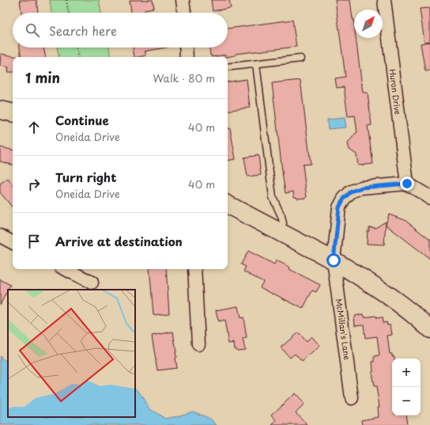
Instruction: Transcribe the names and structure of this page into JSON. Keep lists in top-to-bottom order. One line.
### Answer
{"streets":{"street":["Huron Drive","McMillan's Lane"]},"crossings":[["Huron Drive","McMillan's Lane"]],"north":"top right","page":{"search":"Search here","heading":["1 min","Walk · 80 m"],"list":[["Continue","Oneida Drive","40 m"],["Turn right","Oneida Drive","40 m"],"Arrive at destination"],"map_buttons":["+","−"]}}
